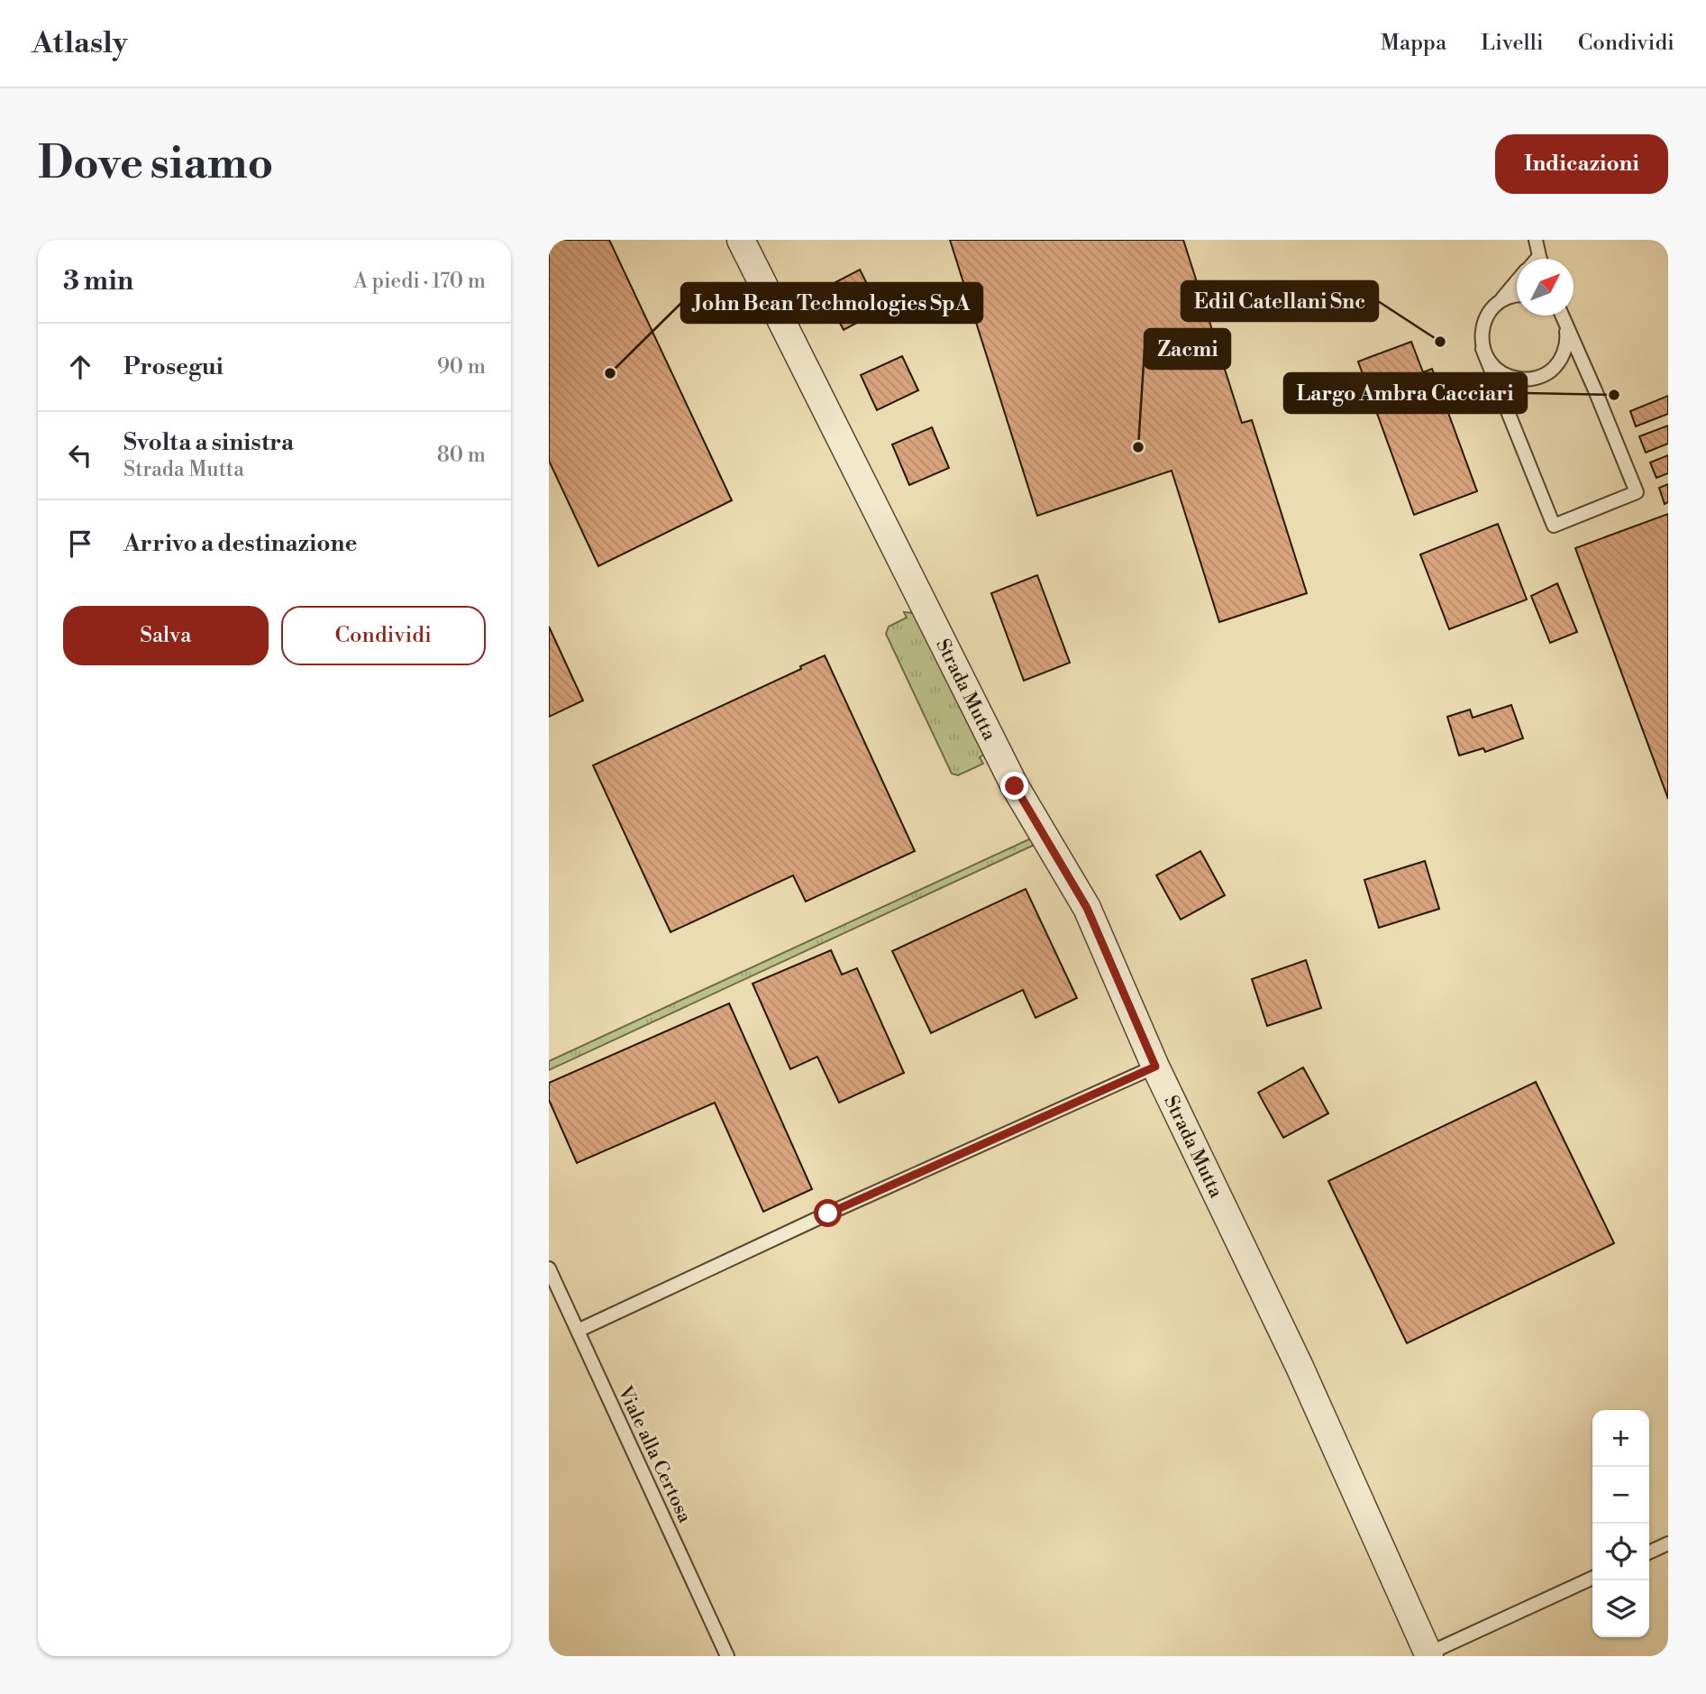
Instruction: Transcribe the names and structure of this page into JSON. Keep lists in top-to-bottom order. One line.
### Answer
{"streets":{"street":["Strada Mutta"],"lane":["Viale alla Certosa"]},"places":["Edil Catellani Snc","John Bean Technologies SpA","Largo Ambra Cacciari","Zacmi"],"north":"top right","page":{"header":"Atlasly","nav":["Mappa","Livelli","Condividi"],"buttons":["Indicazioni",["Salva","Condividi"]],"title":"Dove siamo","heading":["3 min","A piedi · 170 m"],"list":[["Prosegui","90 m"],["Svolta a sinistra","Strada Mutta","80 m"],"Arrivo a destinazione"],"map_buttons":["+","−"]}}
